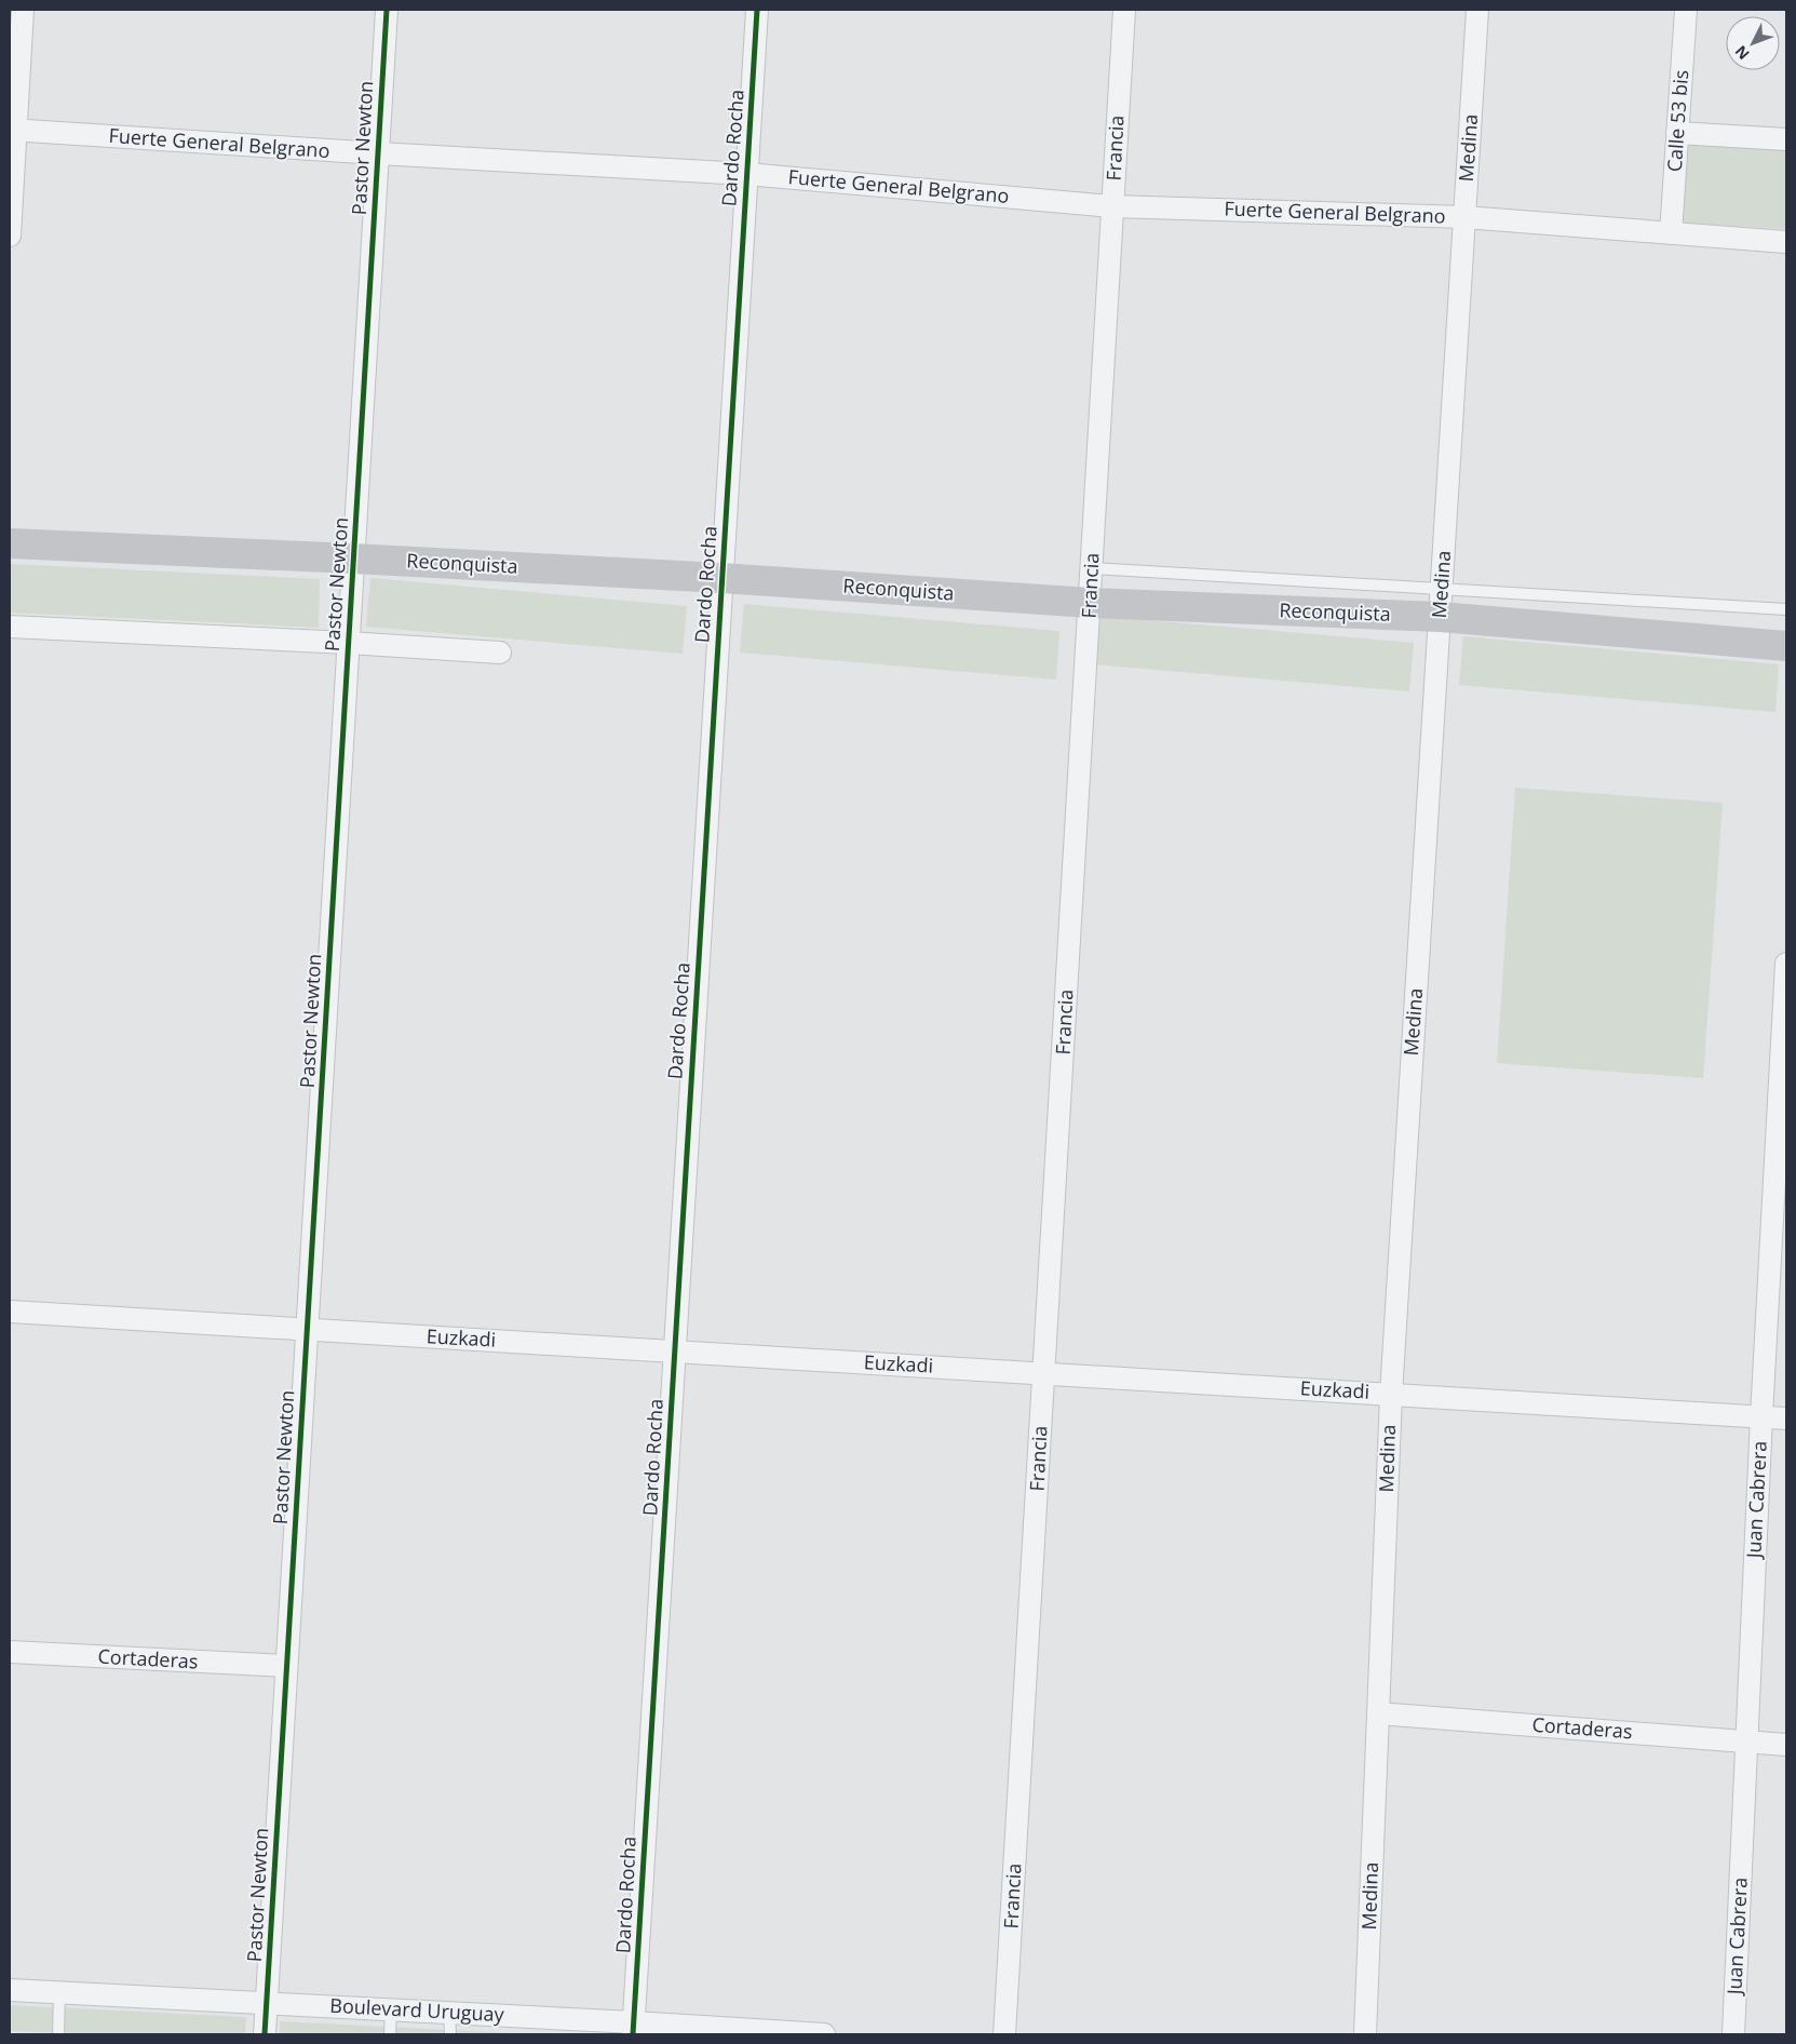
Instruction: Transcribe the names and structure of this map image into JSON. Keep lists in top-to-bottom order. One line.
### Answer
{"streets":{"street":["Calle 53 bis","Fuerte General Belgrano","Pastor Newton","Dardo Rocha","Francia","Medina","Reconquista","Euzkadi","Juan Cabrera","Cortaderas","Boulevard Uruguay"]},"crossings":[["Calle 53 bis","Fuerte General Belgrano"],["Fuerte General Belgrano","Pastor Newton"],["Fuerte General Belgrano","Dardo Rocha"],["Fuerte General Belgrano","Francia"],["Fuerte General Belgrano","Medina"],["Pastor Newton","Reconquista"],["Pastor Newton","Euzkadi"],["Pastor Newton","Cortaderas"],["Pastor Newton","Boulevard Uruguay"],["Dardo Rocha","Reconquista"],["Dardo Rocha","Euzkadi"],["Dardo Rocha","Boulevard Uruguay"],["Francia","Reconquista"],["Francia","Euzkadi"],["Medina","Reconquista"],["Medina","Euzkadi"],["Medina","Cortaderas"],["Euzkadi","Juan Cabrera"],["Juan Cabrera","Cortaderas"]],"north":"bottom left"}
